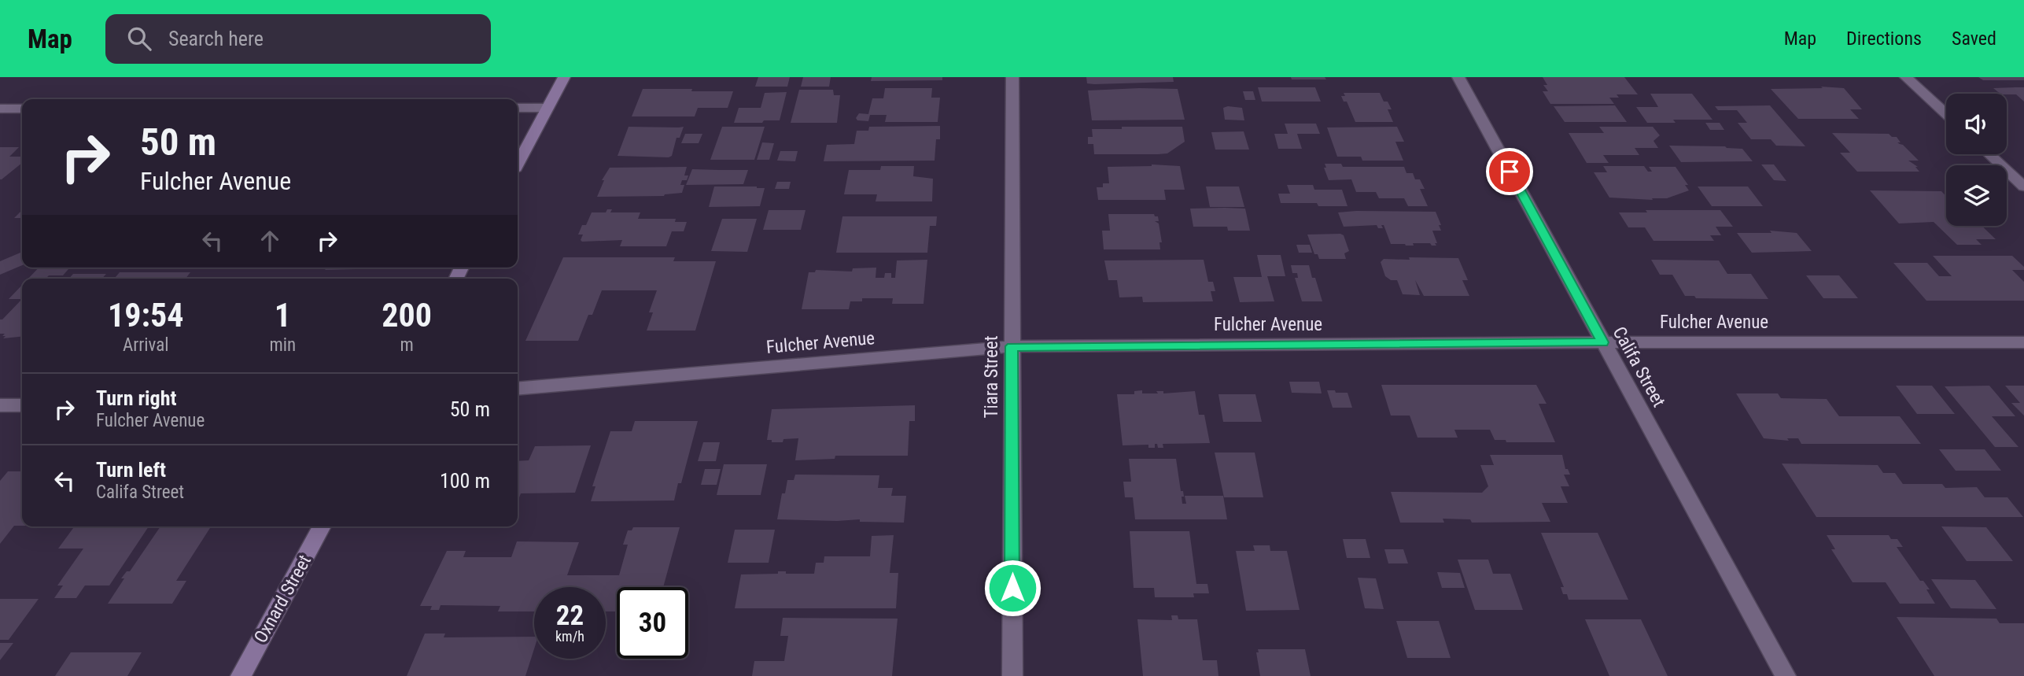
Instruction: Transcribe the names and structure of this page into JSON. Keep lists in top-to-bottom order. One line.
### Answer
{"streets":{"main road":["Oxnard Street"],"street":["Fulcher Avenue","Califa Street","Tiara Street"]},"crossings":[["Fulcher Avenue","Califa Street"],["Fulcher Avenue","Tiara Street"]],"page":{"header":"Map","search":"Search here","nav":["Map","Directions","Saved"],"turn":["50 m","Fulcher Avenue"],"eta":["19:54","Arrival","1","min","200","m"],"list":[{"name":"Turn right","note":"Fulcher Avenue","value":"50 m"},{"name":"Turn left","note":"Califa Street","value":"100 m"}],"speed":"22 km/h","limit":"30"}}
